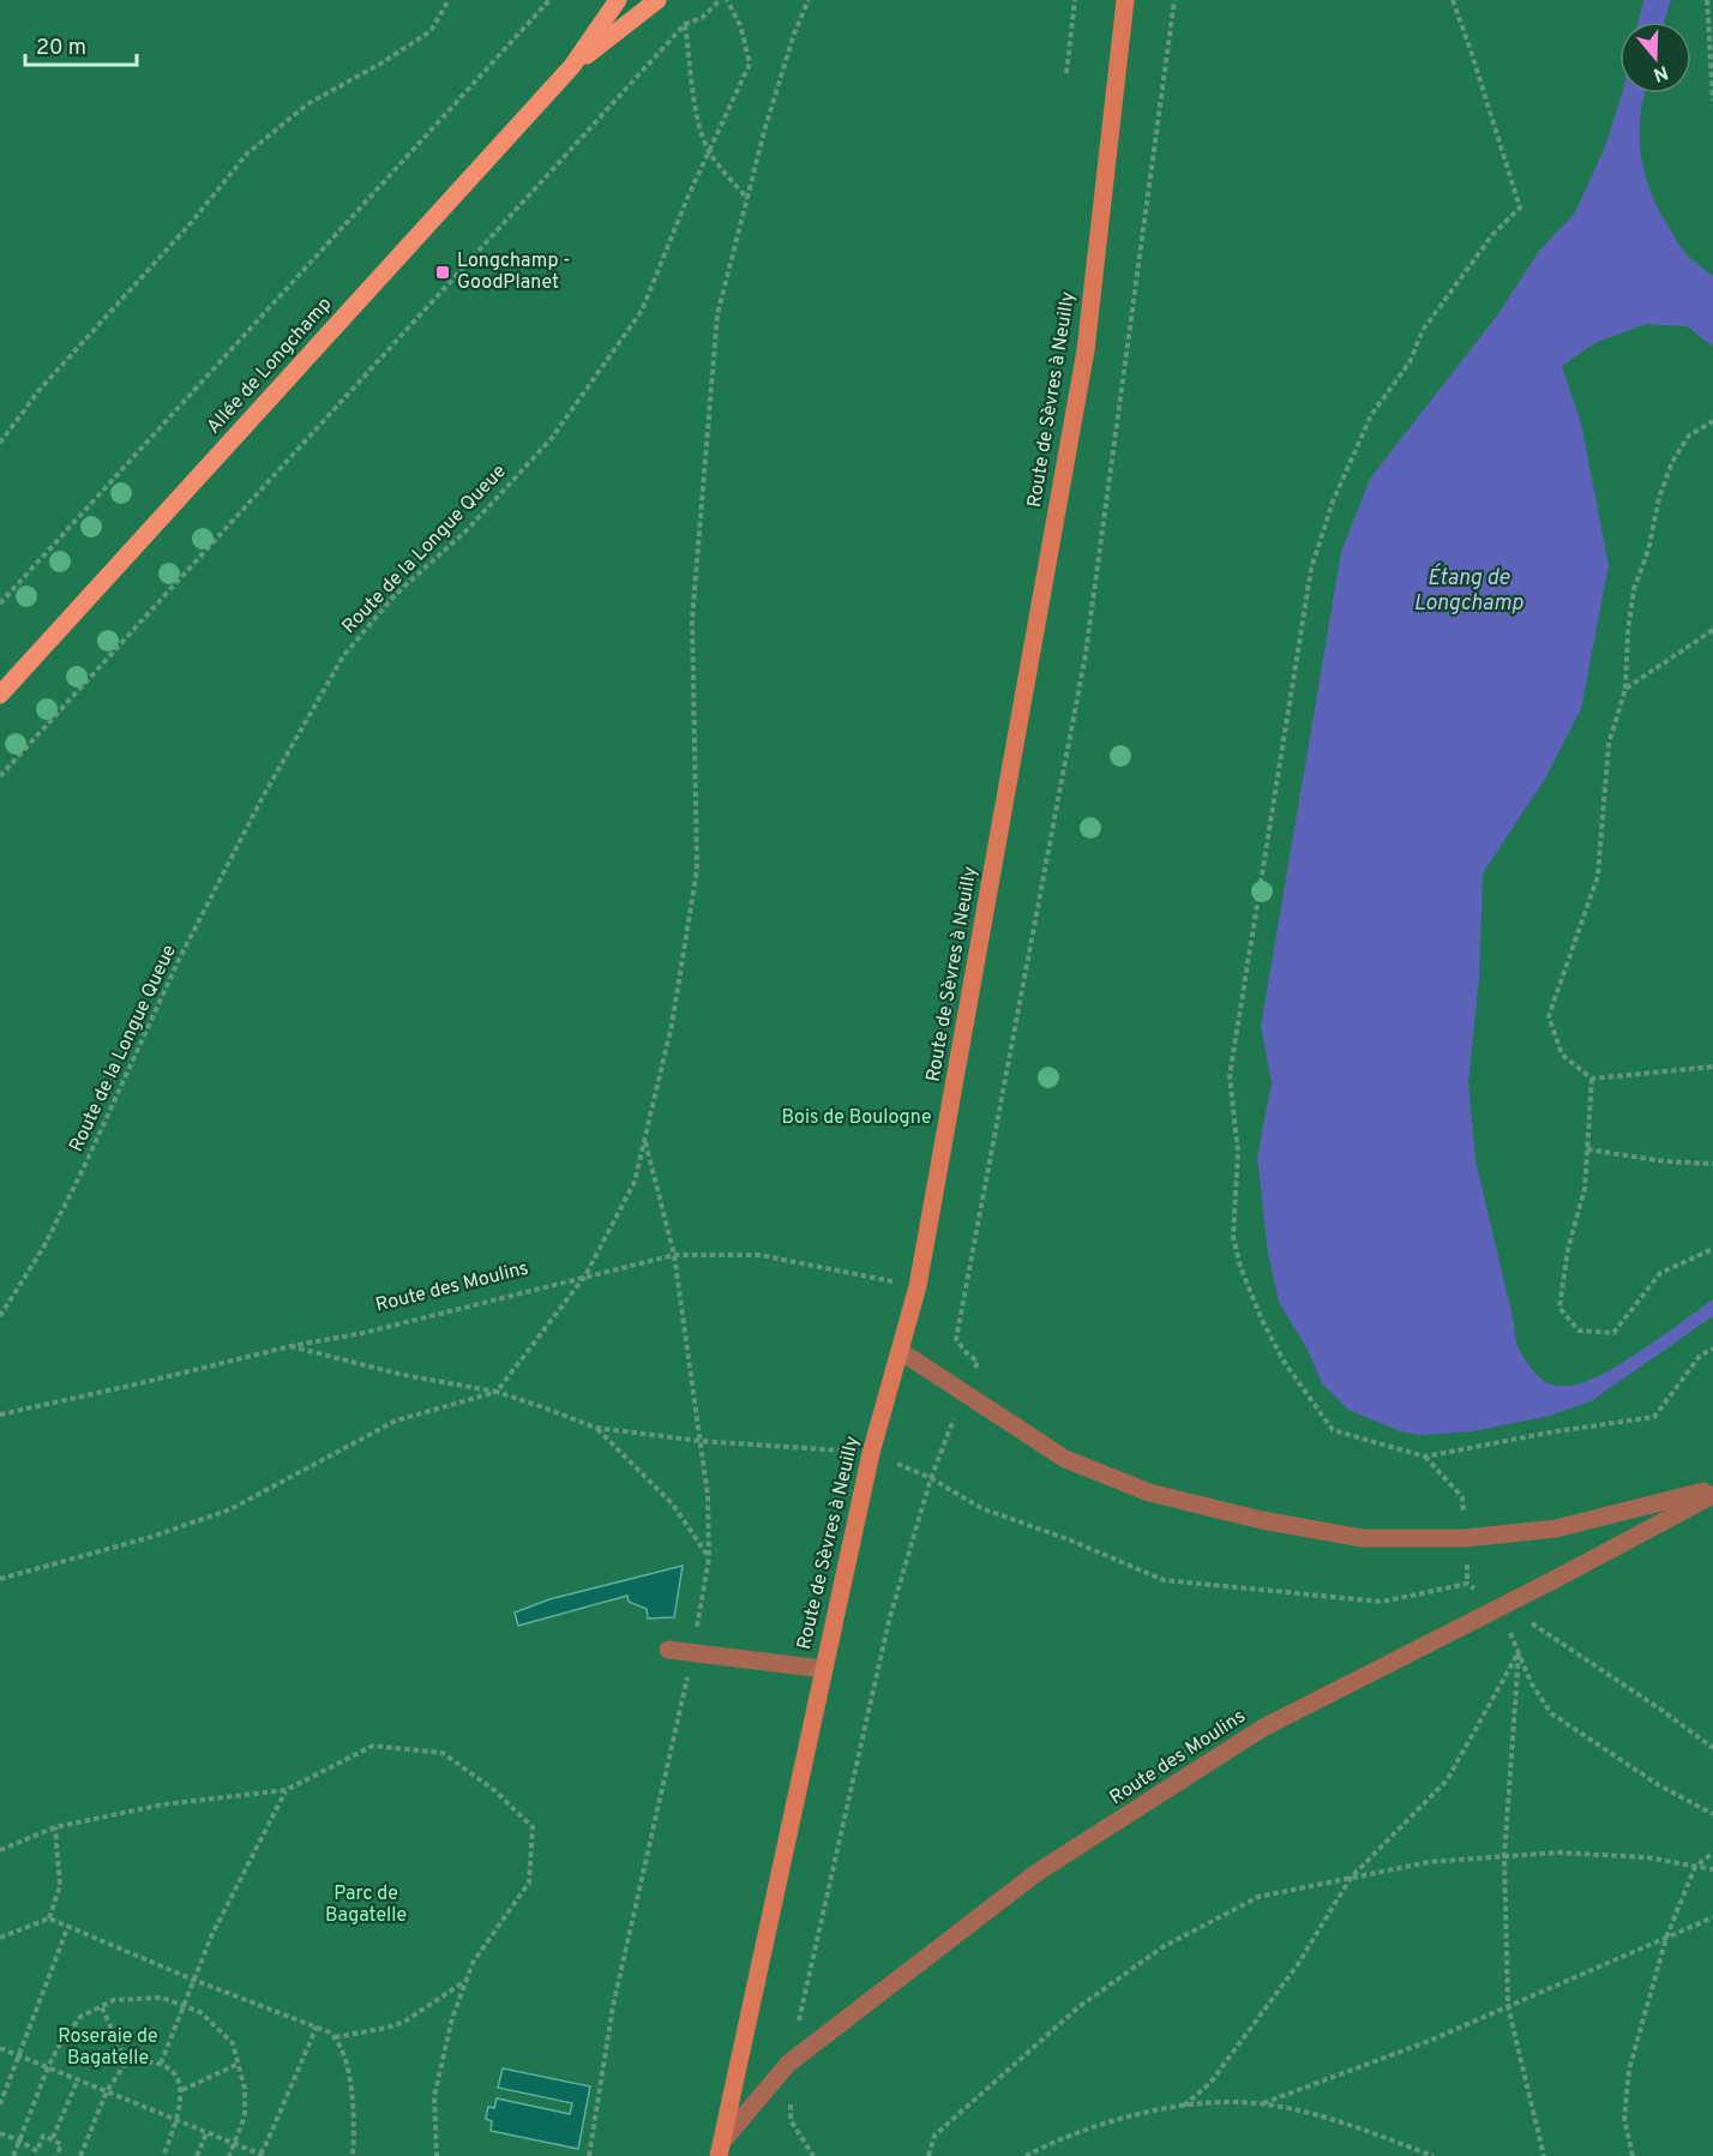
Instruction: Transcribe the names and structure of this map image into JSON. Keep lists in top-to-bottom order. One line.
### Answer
{"streets":{"main road":["Allée de Longchamp"],"street":["Route de Sèvres à Neuilly","Route des Moulins"],"path":["Route de la Longue Queue"]},"crossings":[["Route de Sèvres à Neuilly","Route des Moulins"]],"water":["Étang de Longchamp"],"parks":["Bois de Boulogne","Parc de Bagatelle","Roseraie de Bagatelle"],"places":{"transit":["Longchamp - GoodPlanet"]},"scale_bar":"20 m","north":"bottom"}
